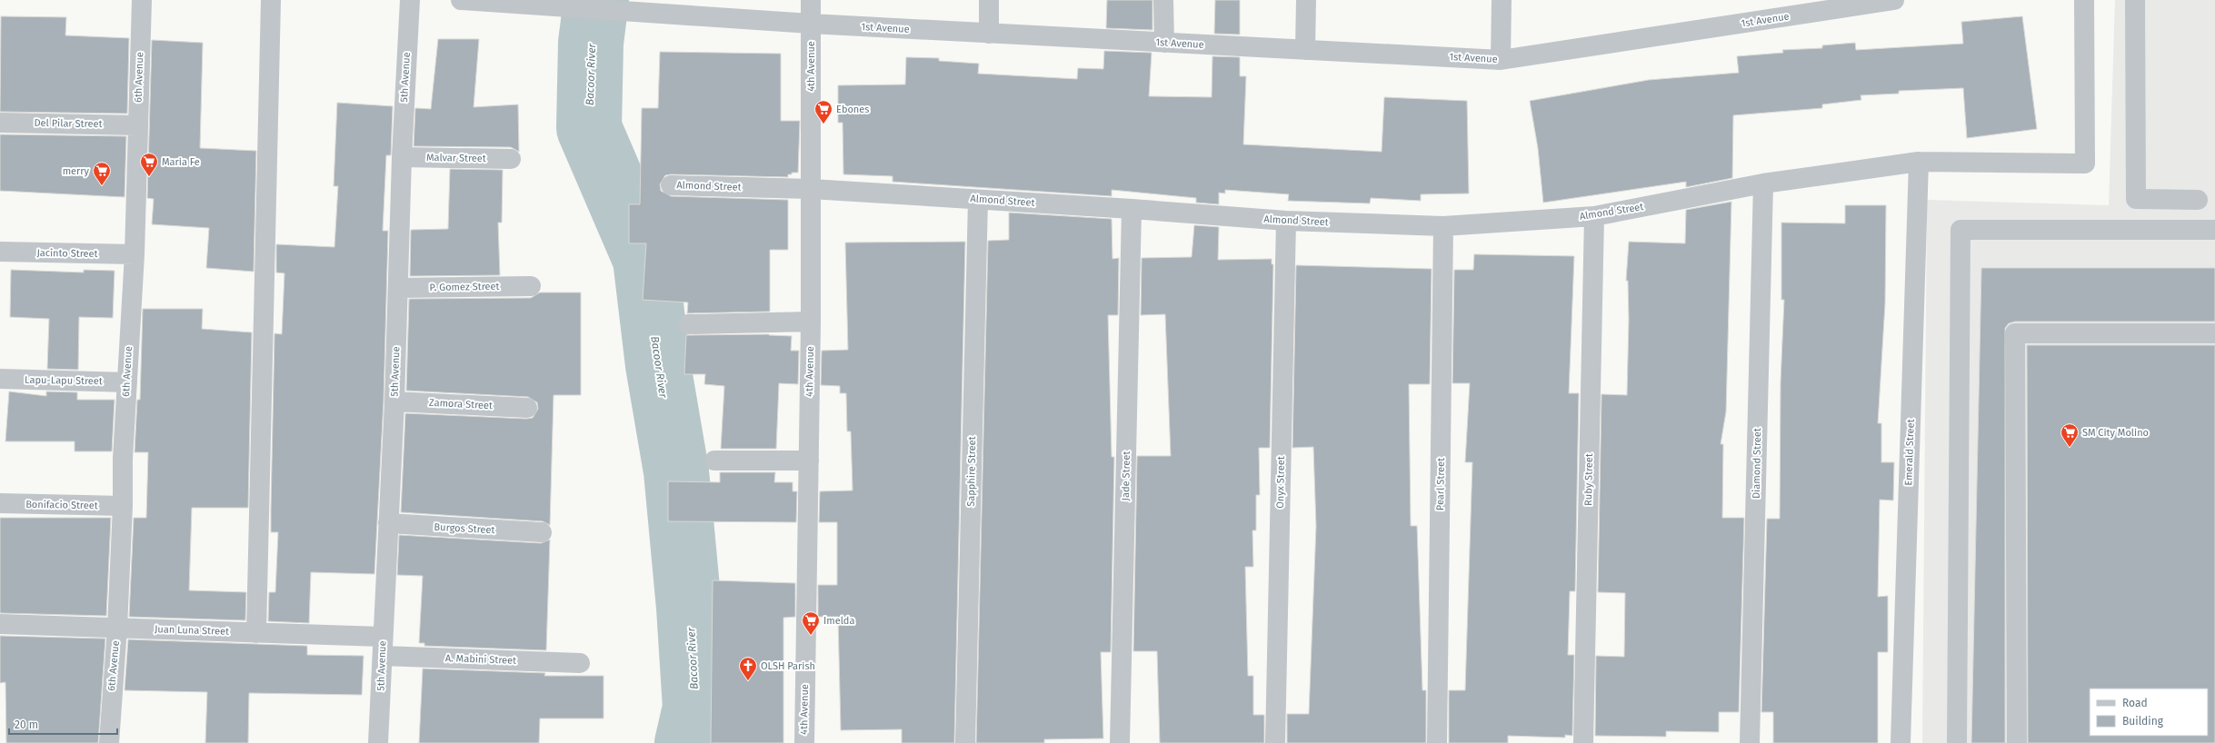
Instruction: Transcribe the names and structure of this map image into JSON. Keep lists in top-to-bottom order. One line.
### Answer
{"streets":{"street":["1st Avenue","4th Avenue","6th Avenue","5th Avenue","Del Pilar Street","Malvar Street","Almond Street","Jacinto Street","P. Gomez Street","Lapu-Lapu Street","Zamora Street","Emerald Street","Diamond Street","Sapphire Street","Jade Street","Ruby Street","Onyx Street","Pearl Street","Bonifacio Street","Burgos Street","Juan Luna Street","A. Mabini Street"]},"crossings":[["1st Avenue","4th Avenue"],["4th Avenue","Almond Street"],["6th Avenue","Del Pilar Street"],["6th Avenue","Jacinto Street"],["6th Avenue","Lapu-Lapu Street"],["6th Avenue","Bonifacio Street"],["6th Avenue","Juan Luna Street"],["5th Avenue","Malvar Street"],["5th Avenue","P. Gomez Street"],["5th Avenue","Zamora Street"],["5th Avenue","Burgos Street"],["5th Avenue","Juan Luna Street"],["5th Avenue","A. Mabini Street"],["Almond Street","Emerald Street"],["Almond Street","Diamond Street"],["Almond Street","Sapphire Street"],["Almond Street","Jade Street"],["Almond Street","Ruby Street"],["Almond Street","Onyx Street"],["Almond Street","Pearl Street"],["Juan Luna Street","A. Mabini Street"]],"water":["Bacoor River"],"places":{"supermarket":["Ebones","Maria Fe","merry","SM City Molino","Imelda"],"church":["OLSH Parish"]},"legend":["Road","Building"],"scale_bar":"20 m"}
